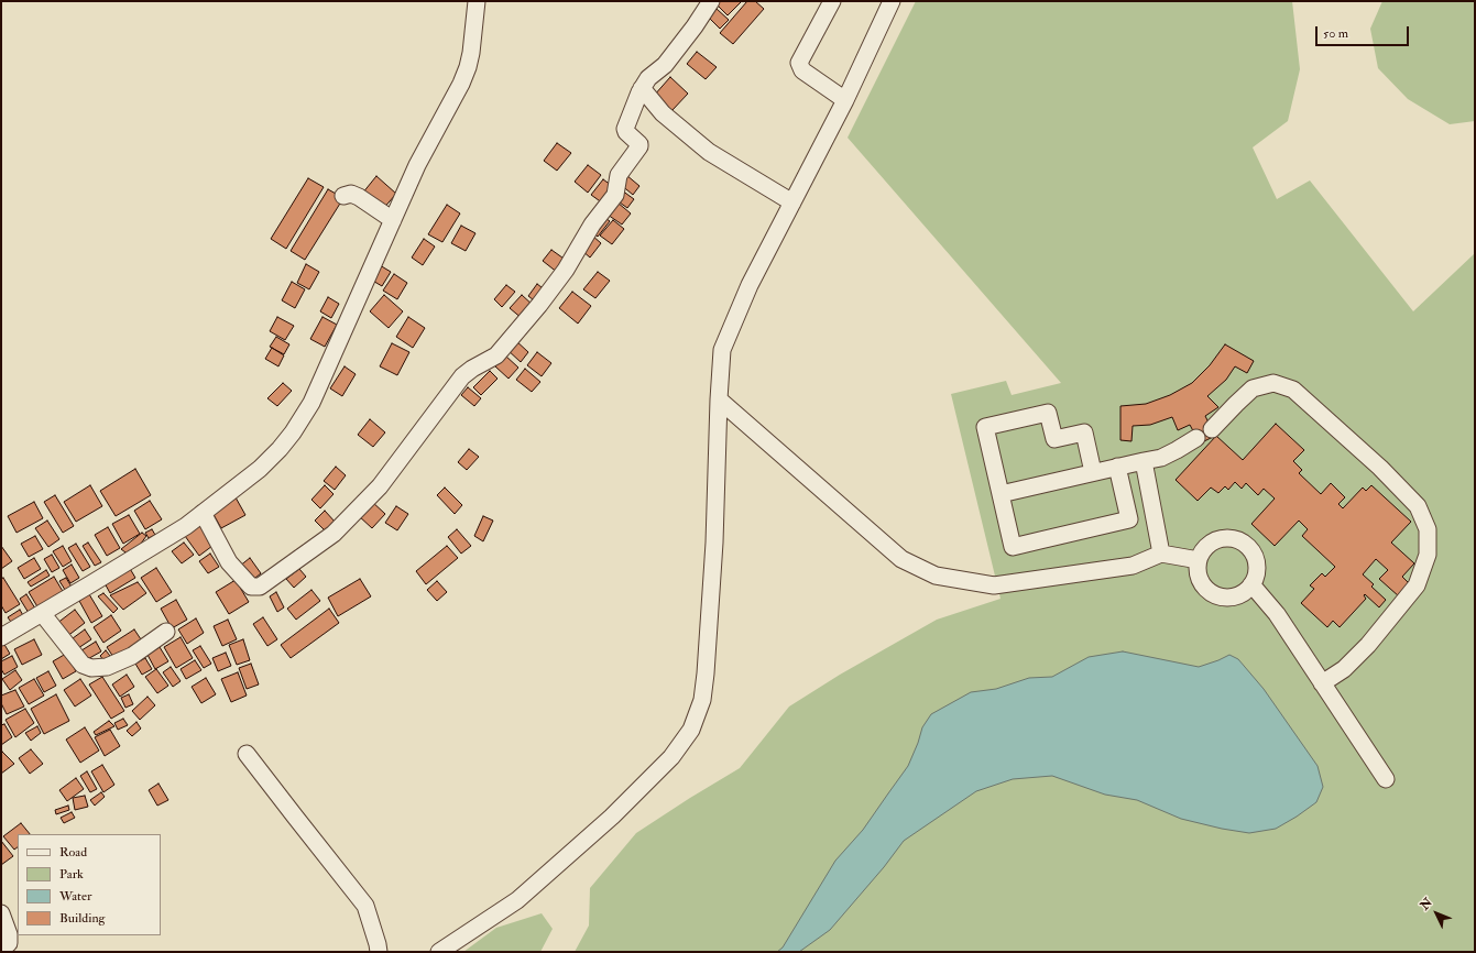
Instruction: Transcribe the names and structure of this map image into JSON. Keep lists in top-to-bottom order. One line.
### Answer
{"legend":["Road","Park","Water","Building"],"scale_bar":"50 m","north":"top left"}
